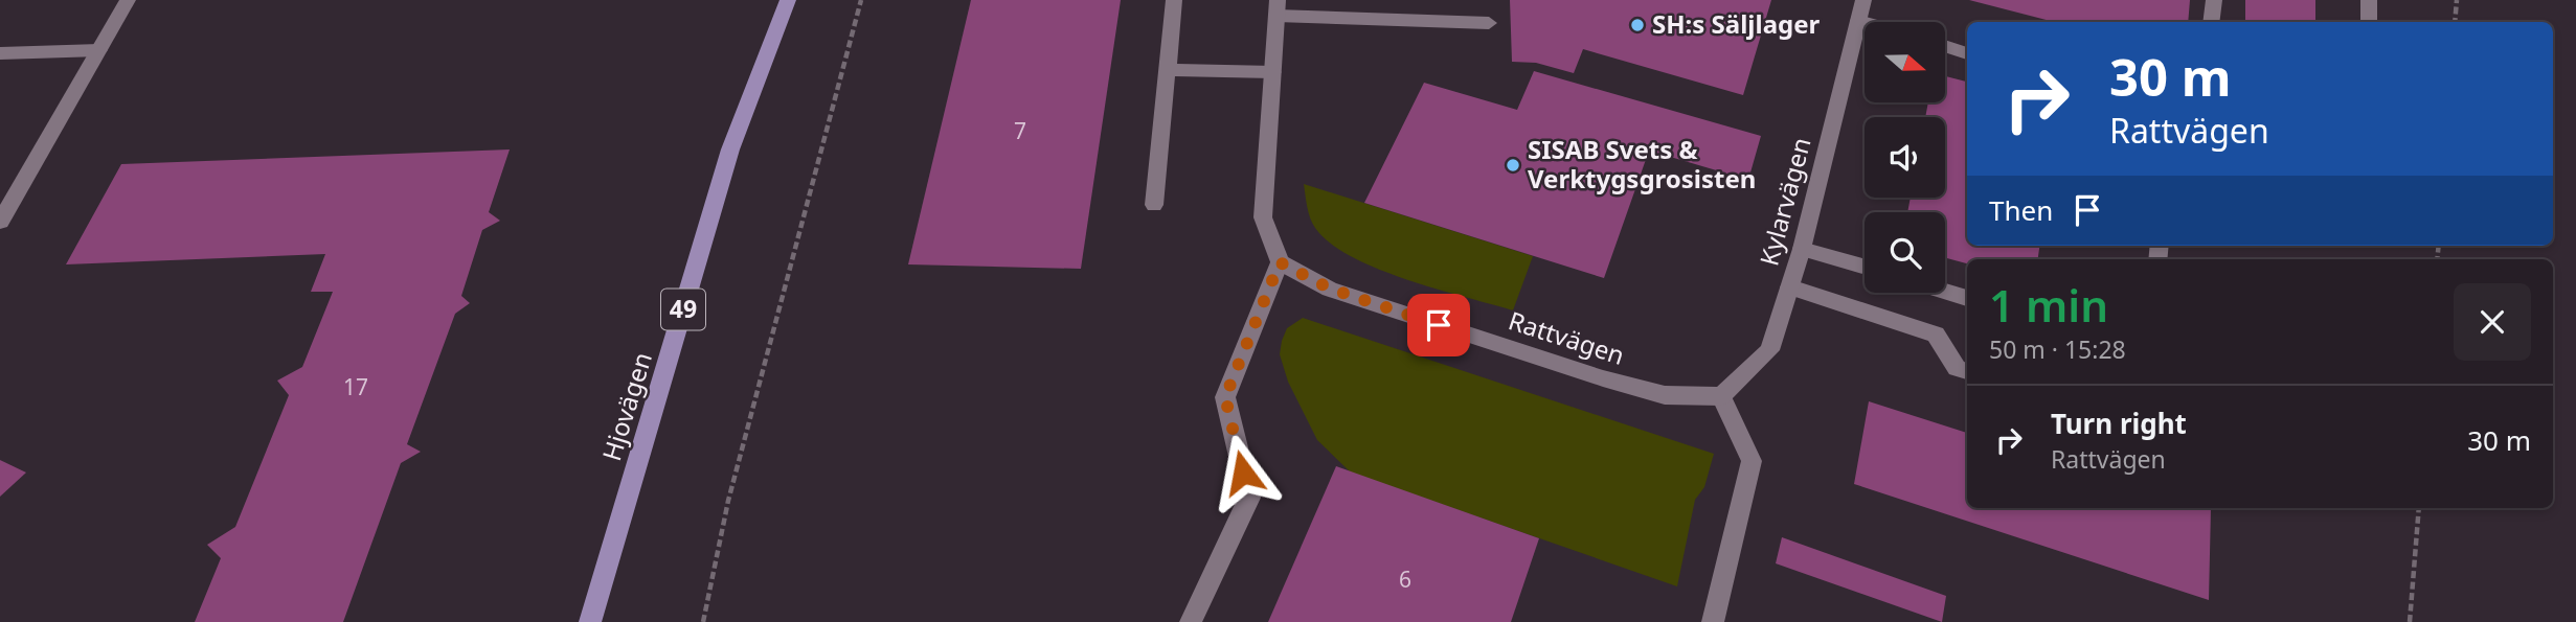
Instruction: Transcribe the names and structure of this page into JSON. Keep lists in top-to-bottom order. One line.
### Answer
{"streets":{"main road":["49","Hjovägen"],"street":["Kylarvägen","Rattvägen"]},"crossings":[["Kylarvägen","Rattvägen"]],"places":["SH:s Säljlager","SISAB Svets & Verktygsgrosisten"],"house_numbers":["7","17","6"],"north":"right","page":{"turn":["30 m","Rattvägen"],"then":"Then","heading":["1 min","50 m · 15:28"],"list":[{"name":"Turn right","note":"Rattvägen","value":"30 m"}]}}
